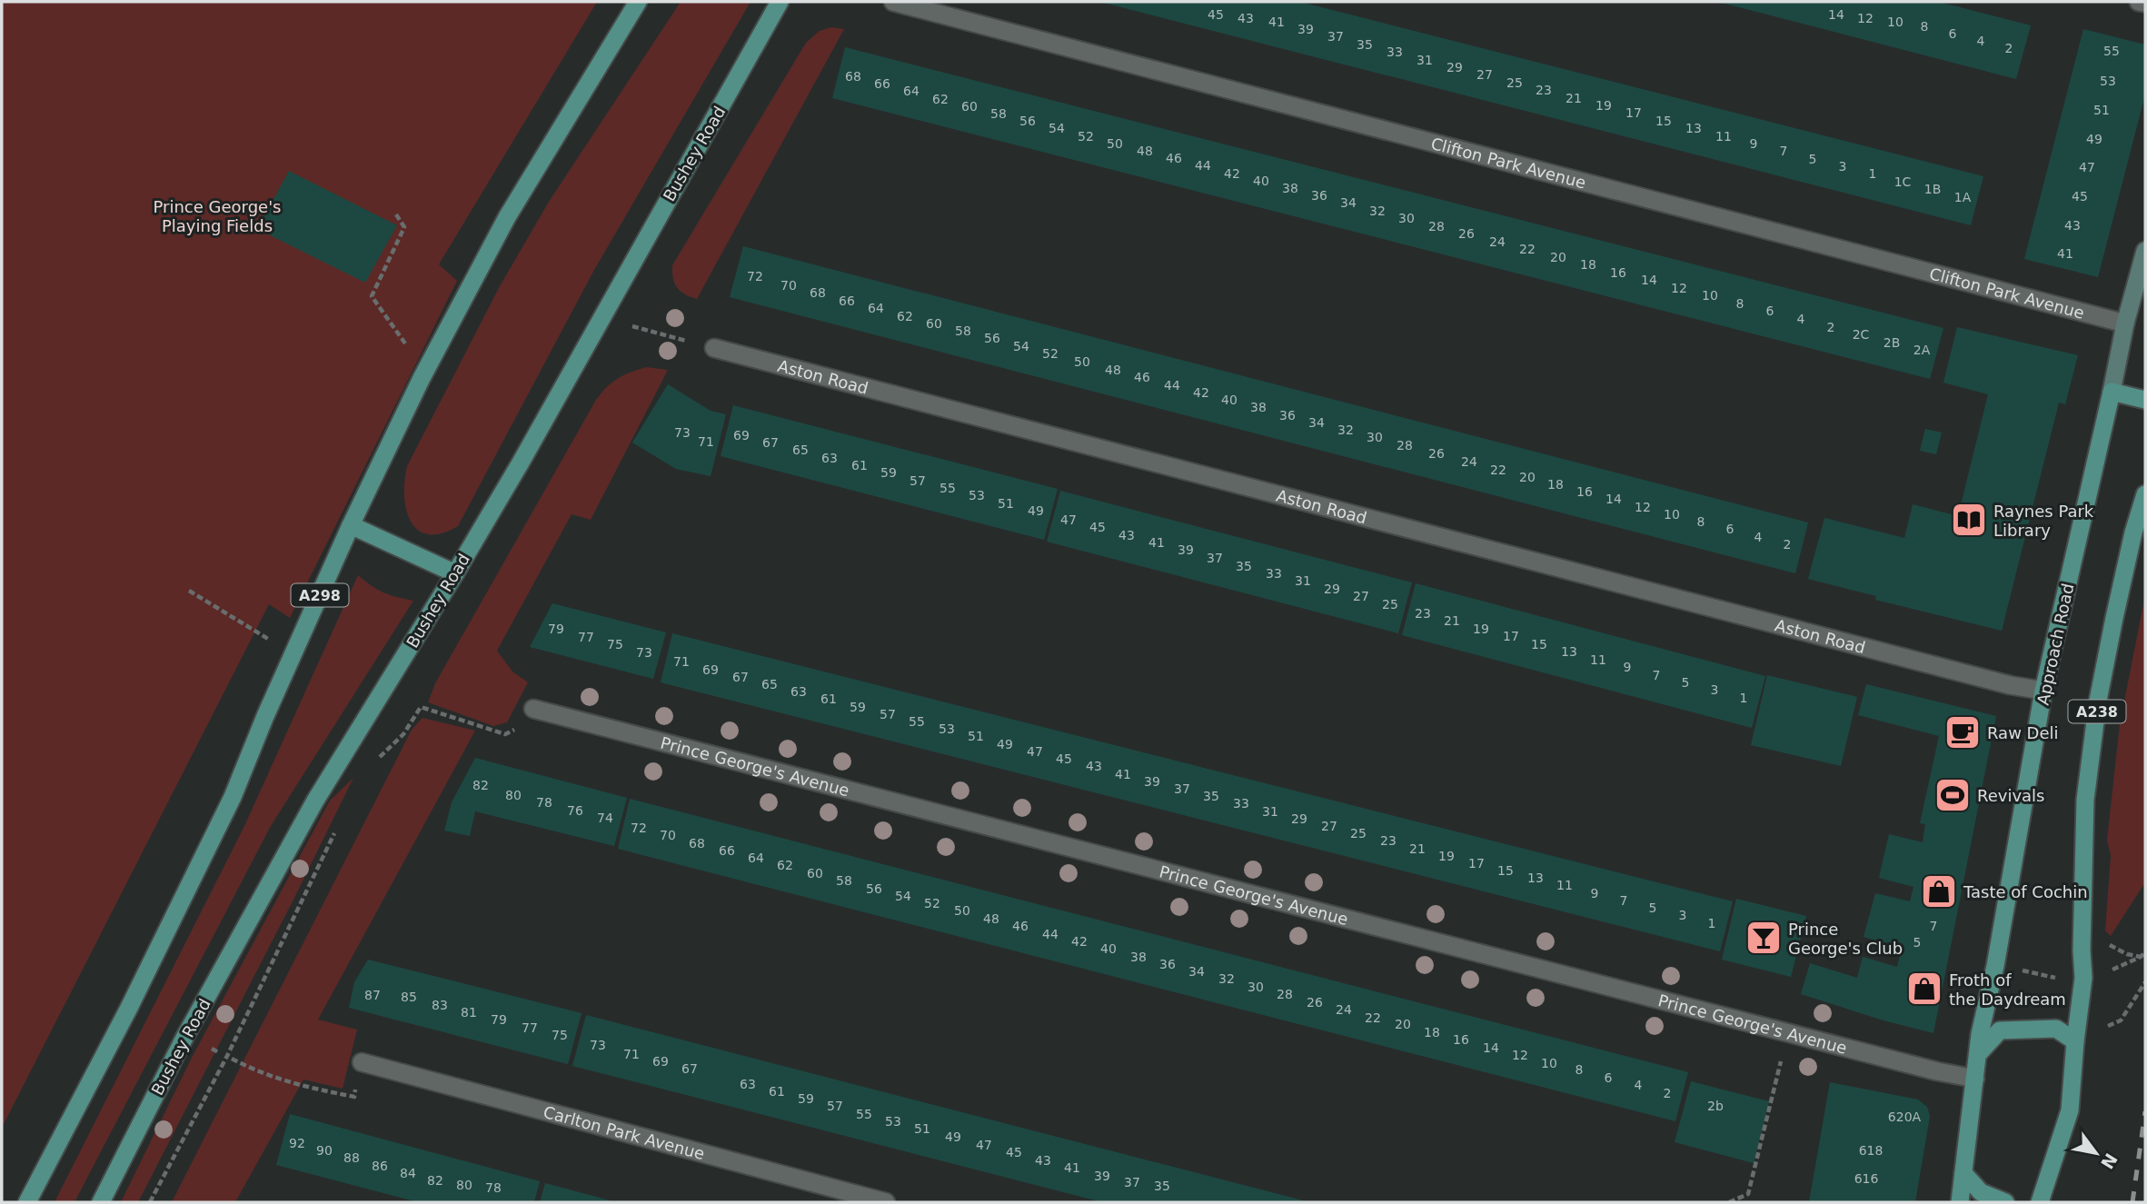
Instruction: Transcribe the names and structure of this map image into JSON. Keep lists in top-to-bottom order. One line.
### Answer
{"streets":{"main road":["Bushey Road","A298","Approach Road","A238"],"street":["Clifton Park Avenue","Aston Road","Prince George's Avenue","Carlton Park Avenue"]},"crossings":[["Clifton Park Avenue","Approach Road"],["Aston Road","Approach Road"],["Approach Road","Prince George's Avenue"]],"parks":["Prince George's Playing Fields"],"places":{"library":["Raynes Park Library"],"cafe":["Raw Deli"],"sports":["Revivals"],"shop":["Taste of Cochin","Froth of the Daydream"],"bar":["Prince George's Club"]},"house_numbers":["45","14","43","12","41","10","8","39","6","37","4","35","2","55","33","31","29","27","68","53","25","66","23","64","21","62","19","60","51","17","58","56","15","54","13","52","11","49","50","9","48","7","46","5","44","3","47","42","1","40","1C","38","1B","36","45","1A","34","32","30","43","28","26","24","22","41","20","18","16","72","14","70","12","68","10","66","8","64","6","62","4","60","2","58","2C","56","2B","54","2A","52","50","48","46","44","42","40","38","36","34","32","73","69","30","71","67","28","65","26","63","24","61","22","59","20","57","18","55","16","53","14","51","12","49","10","47","8","45","6","43","4","41","2","39","37","35","33","31","29","27","25","23","21","79","19","17","77","75","15","13","73","11","71","9","69","7","67","5","65","3","63","1","61","59","57","55","53","51","49","47","45","43","41","39","82","37","80","35","78","33","76","31","74","29","27","72","25","70","23","68","21","66","19","64","17","62","15","60","13","58","11","56","9","54","7","52","5","50","3","48","1","46","7","44","42","5","40","38","36","34","32","30","28","87","85","26","83","24","81","22","79","20","77","18","75","16","73","14","71","12","69","10","67","8","6","63","4","61","2","59","57","2b","55","620A","53","51","49","92","47","90","618","45","88","43","86","41","84","39","616","82","37","80","35","78"],"north":"bottom right"}
